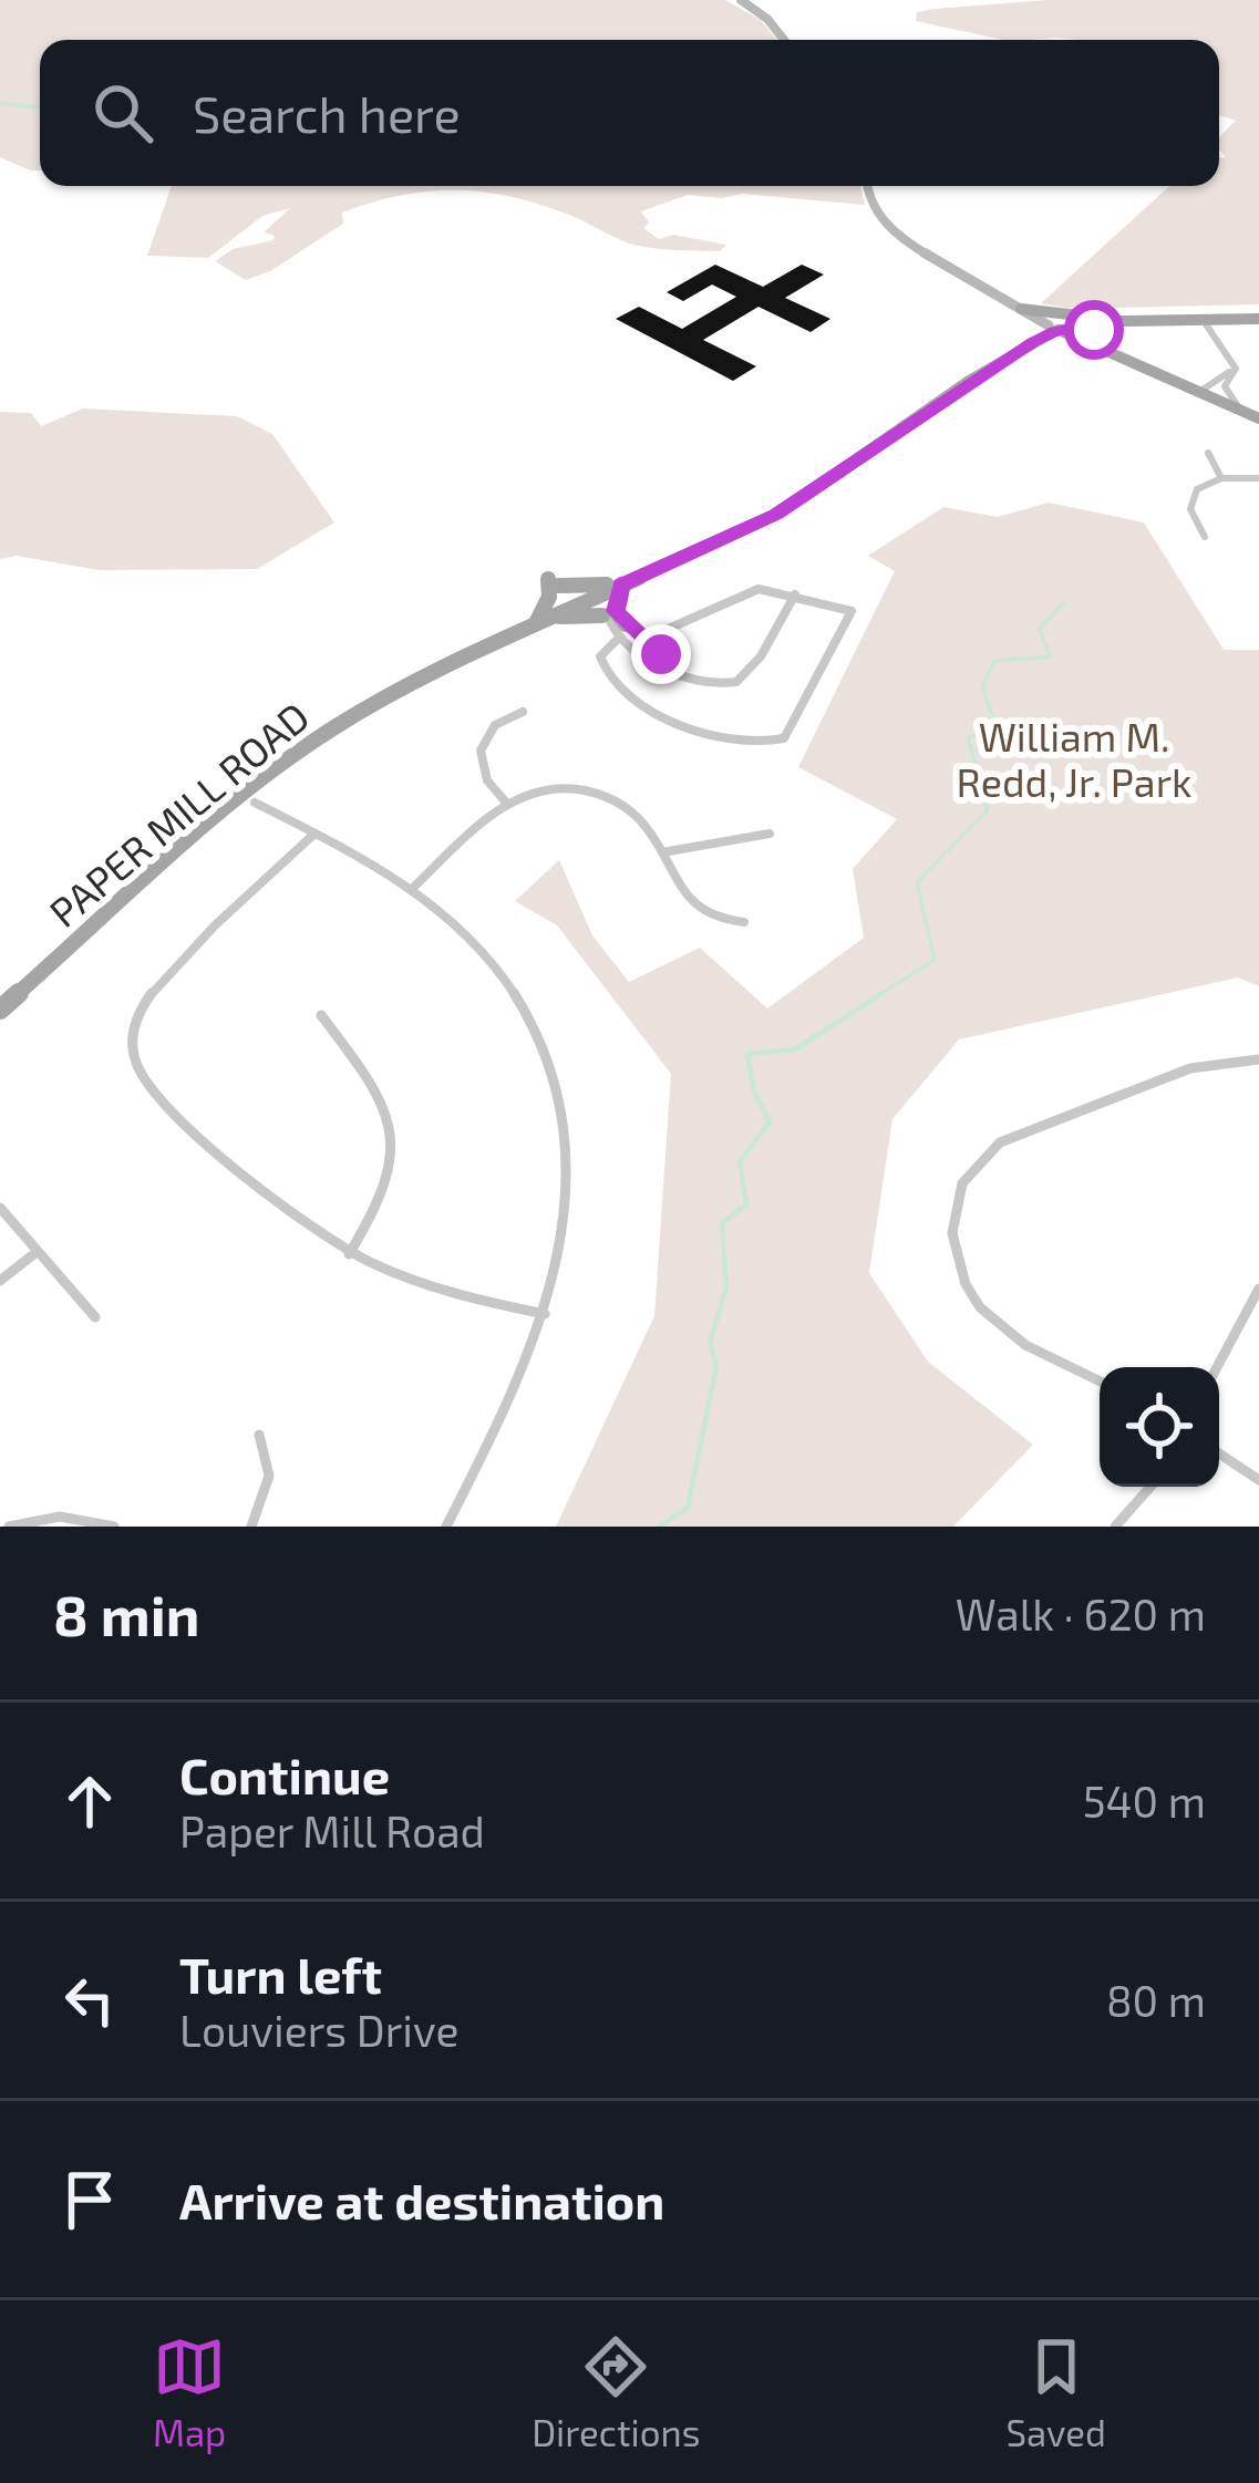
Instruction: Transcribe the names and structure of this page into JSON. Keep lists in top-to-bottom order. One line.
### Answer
{"streets":{"main road":["PAPER MILL ROAD"]},"parks":["William M. Redd, Jr. Park"],"page":{"search":"Search here","heading":["8 min","Walk · 620 m"],"list":[["Continue","Paper Mill Road","540 m"],["Turn left","Louviers Drive","80 m"],"Arrive at destination"],"nav":["Map","Directions","Saved"]}}
